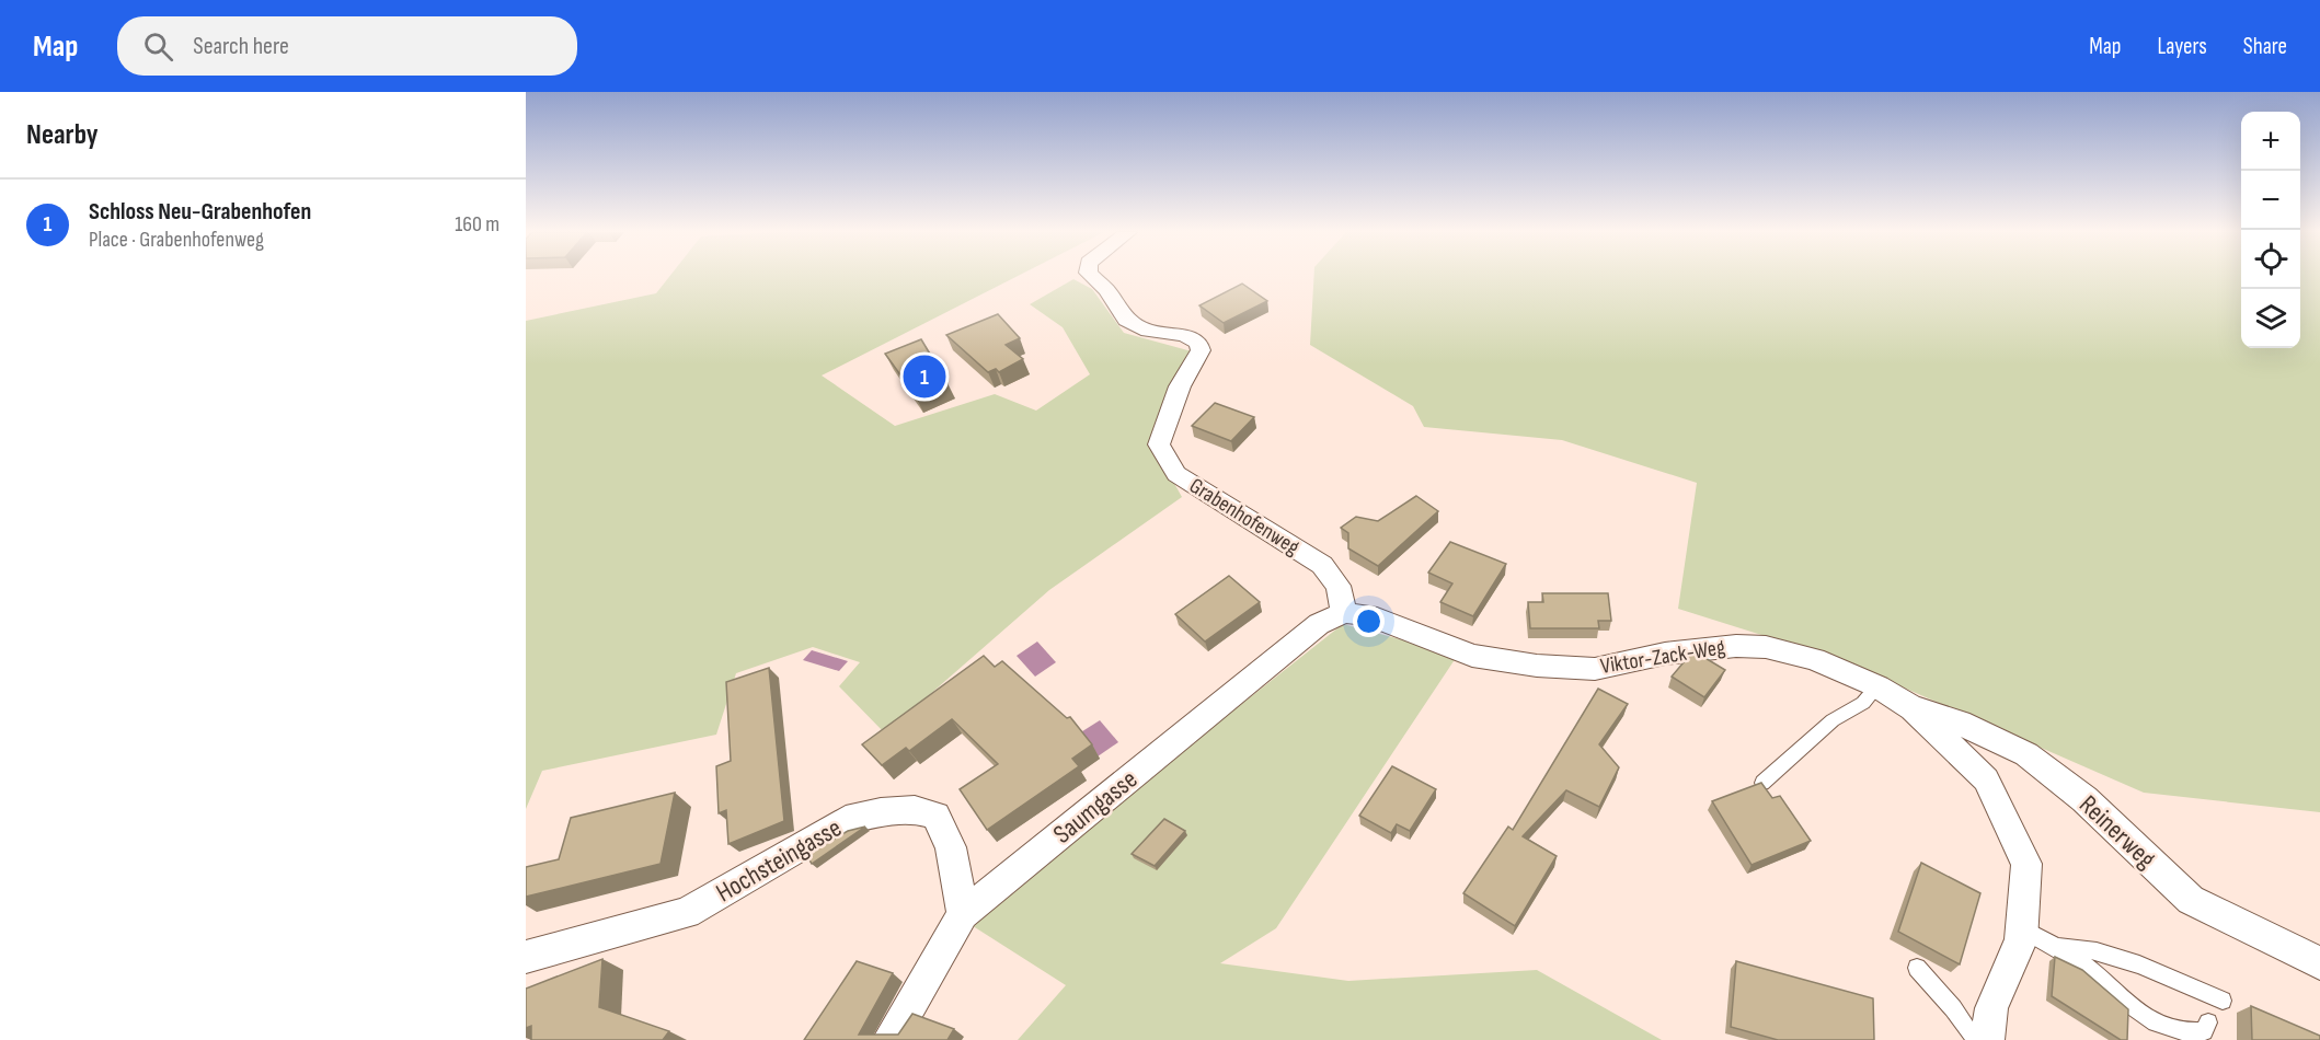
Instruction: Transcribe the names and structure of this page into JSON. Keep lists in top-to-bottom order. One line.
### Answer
{"streets":{"street":["Grabenhofenweg","Viktor-Zack-Weg","Saumgasse","Reinerweg","Hochsteingasse"]},"crossings":[["Grabenhofenweg","Viktor-Zack-Weg"],["Grabenhofenweg","Saumgasse"],["Viktor-Zack-Weg","Saumgasse"],["Viktor-Zack-Weg","Reinerweg"],["Saumgasse","Hochsteingasse"]],"page":{"header":"Map","search":"Search here","nav":["Map","Layers","Share"],"heading":"Nearby","map_buttons":["+","−"],"list":[{"mark":"1","name":"Schloss Neu-Grabenhofen","note":"Place · Grabenhofenweg","value":"160 m"}],"pins":"1"}}
